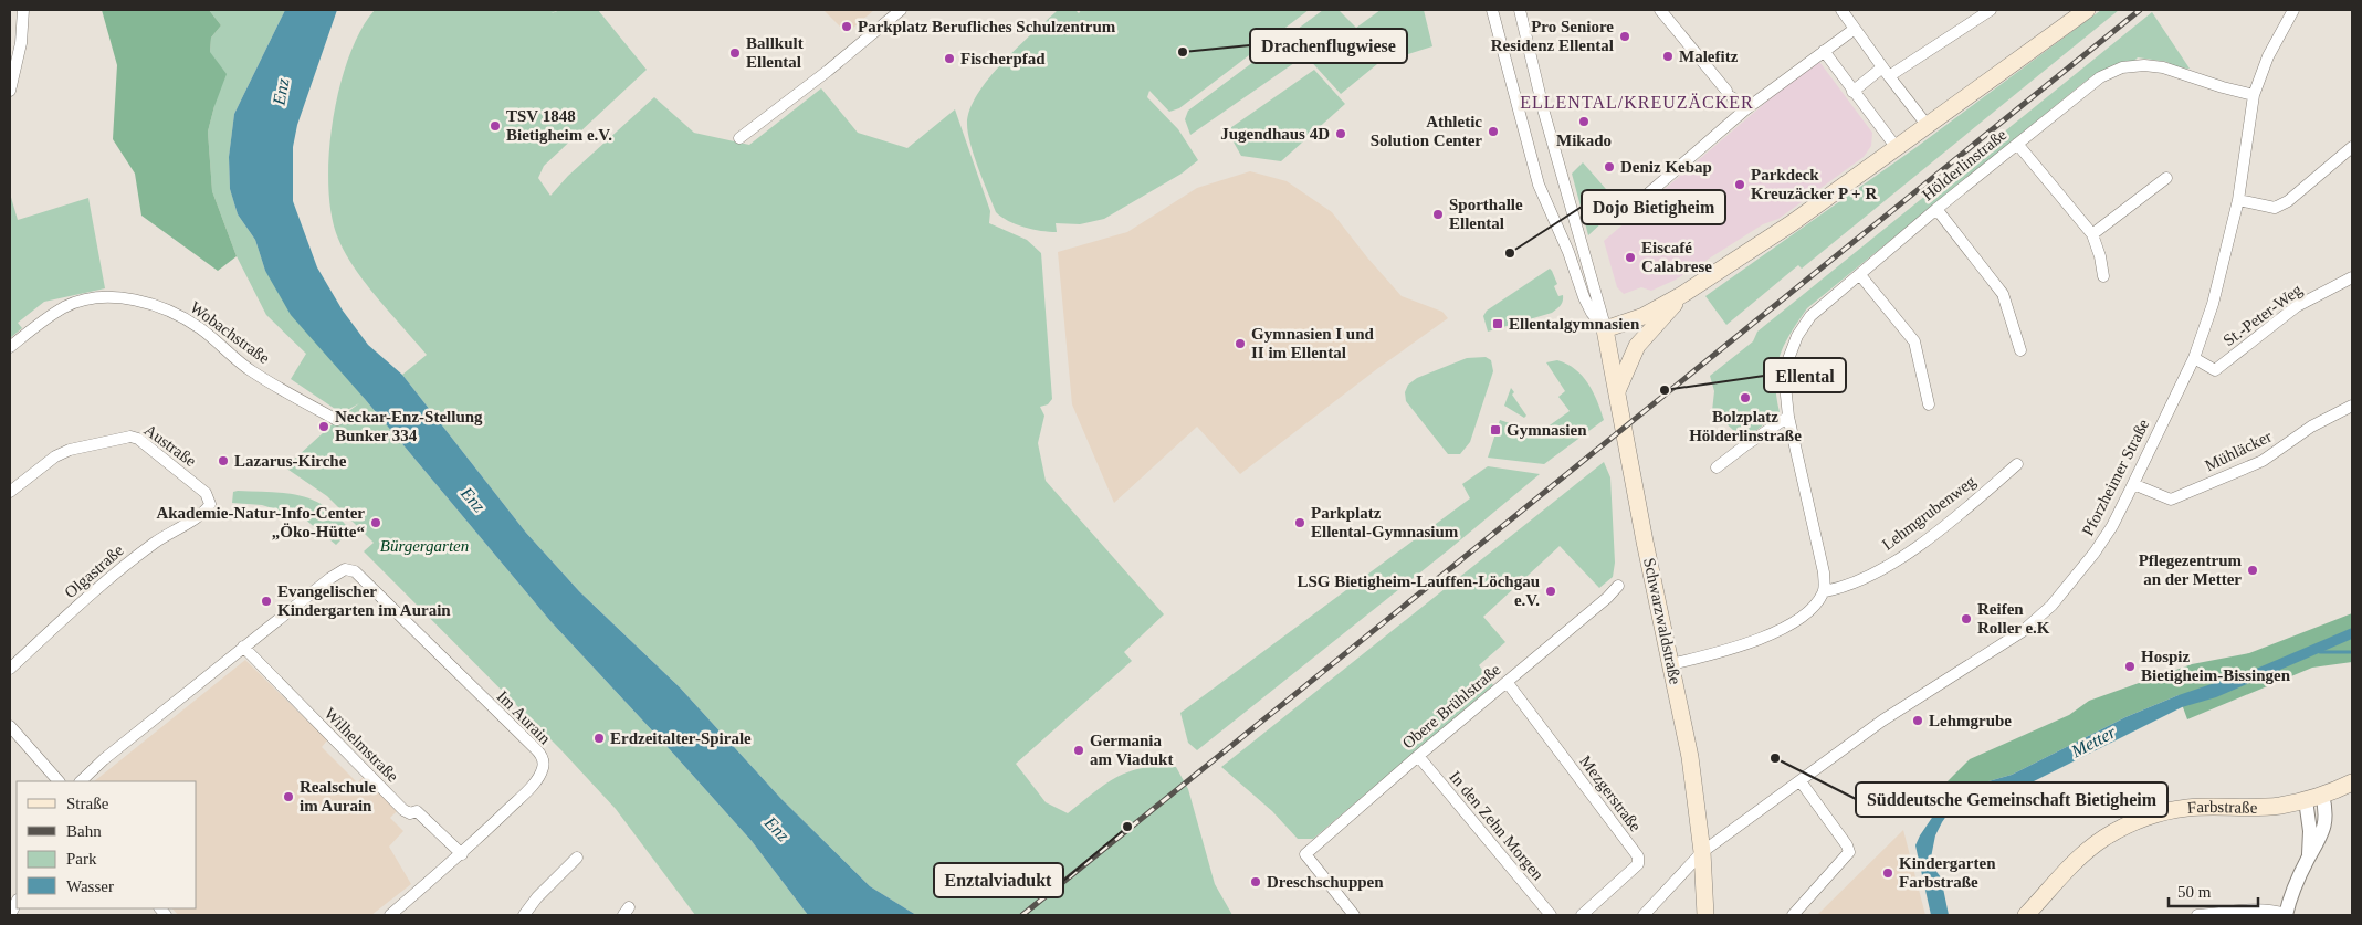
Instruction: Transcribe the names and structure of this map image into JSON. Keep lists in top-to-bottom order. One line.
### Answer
{"streets":{"main road":["Schwarzwaldstraße","Farbstraße"],"street":["Hölderlinstraße","St.-Peter-Weg","Wobachstraße","Austraße","Mühläcker","Pforzheimer Straße","Lehmgrubenweg","Olgastraße","Obere Brühlstraße","Im Aurain","Wilhelmstraße","Mezgerstraße","In den Zehn Morgen"]},"crossings":[["Hölderlinstraße","Pforzheimer Straße"],["Hölderlinstraße","Lehmgrubenweg"],["St.-Peter-Weg","Pforzheimer Straße"],["Austraße","Olgastraße"],["Mühläcker","Pforzheimer Straße"],["Pforzheimer Straße","Schwarzwaldstraße"],["Obere Brühlstraße","Mezgerstraße"],["Obere Brühlstraße","In den Zehn Morgen"],["Im Aurain","Wilhelmstraße"]],"districts":["ELLENTAL/KREUZÄCKER"],"water":["Enz","Metter"],"parks":["Bürgergarten"],"places":{"other":["Parkplatz Berufliches Schulzentrum","Pro Seniore Residenz Ellental","Drachenflugwiese","Ballkult Ellental","Malefitz","Fischerpfad","Mikado","TSV 1848 Bietigheim e.V.","Athletic Solution Center","Jugendhaus 4D","Deniz Kebap","Parkdeck Kreuzäcker P + R","Sporthalle Ellental","Dojo Bietigheim","Eiscafé Calabrese","Gymnasien I und II im Ellental","Ellental","Bolzplatz Hölderlinstraße","Neckar-Enz-Stellung Bunker 334","Lazarus-Kirche","Akademie-Natur-Info-Center „Öko-Hütte“","Parkplatz Ellental-Gymnasium","Pflegezentrum an der Metter","LSG Bietigheim-Lauffen-Löchgau e.V.","Evangelischer Kindergarten im Aurain","Reifen Roller e.K","Hospiz Bietigheim-Bissingen","Lehmgrube","Erdzeitalter-Spirale","Germania am Viadukt","Süddeutsche Gemeinschaft Bietigheim","Realschule im Aurain","Enztalviadukt","Kindergarten Farbstraße","Dreschschuppen"],"transit":["Ellentalgymnasien","Gymnasien"]},"legend":["Straße","Bahn","Park","Wasser"],"scale_bar":"50 m"}
